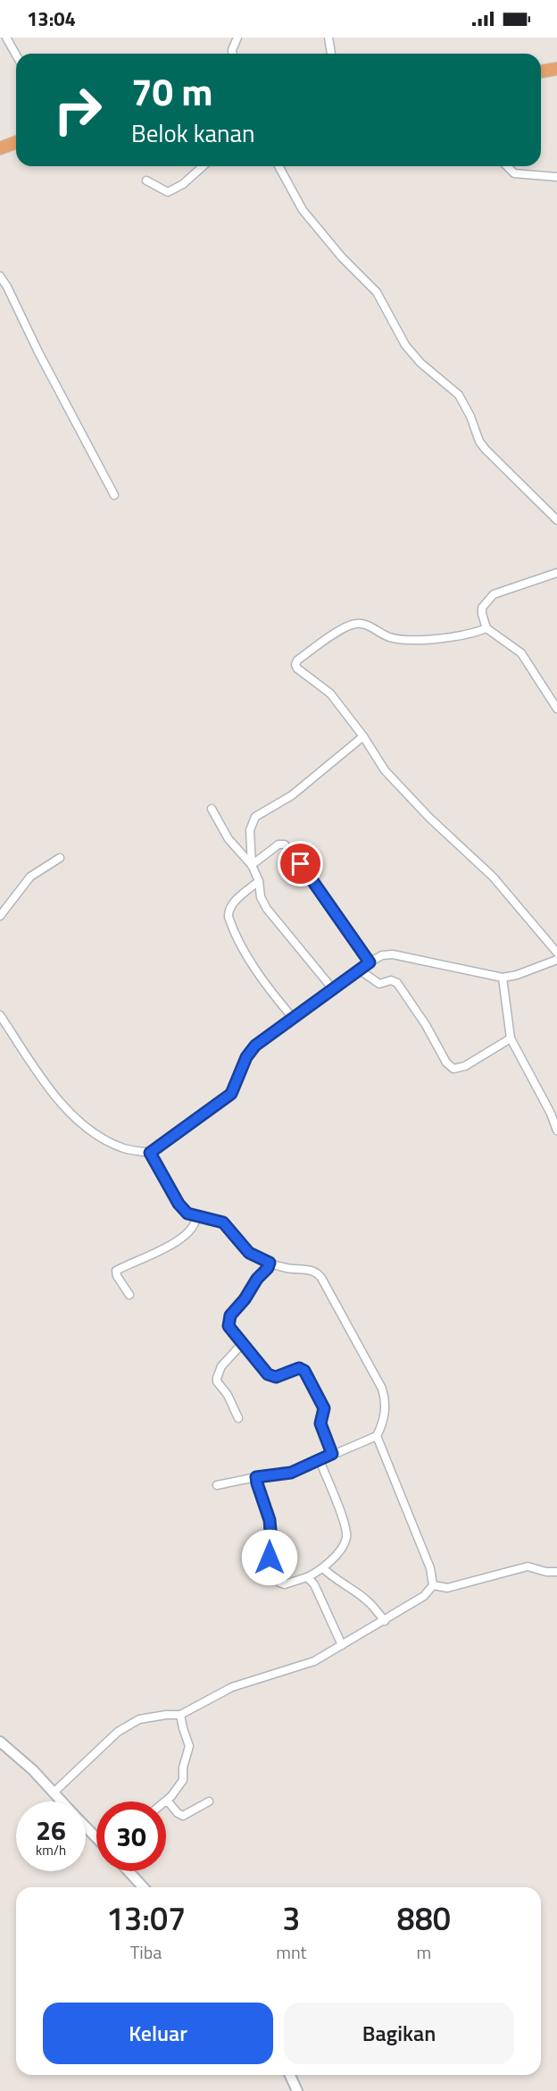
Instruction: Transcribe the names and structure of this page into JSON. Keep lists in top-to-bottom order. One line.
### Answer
{"page":{"status":"13:04","turn":["70 m","Belok kanan"],"speed":"26 km/h","limit":"30","eta":["13:07","Tiba","3","mnt","880","m"],"buttons":["Keluar","Bagikan"]}}
